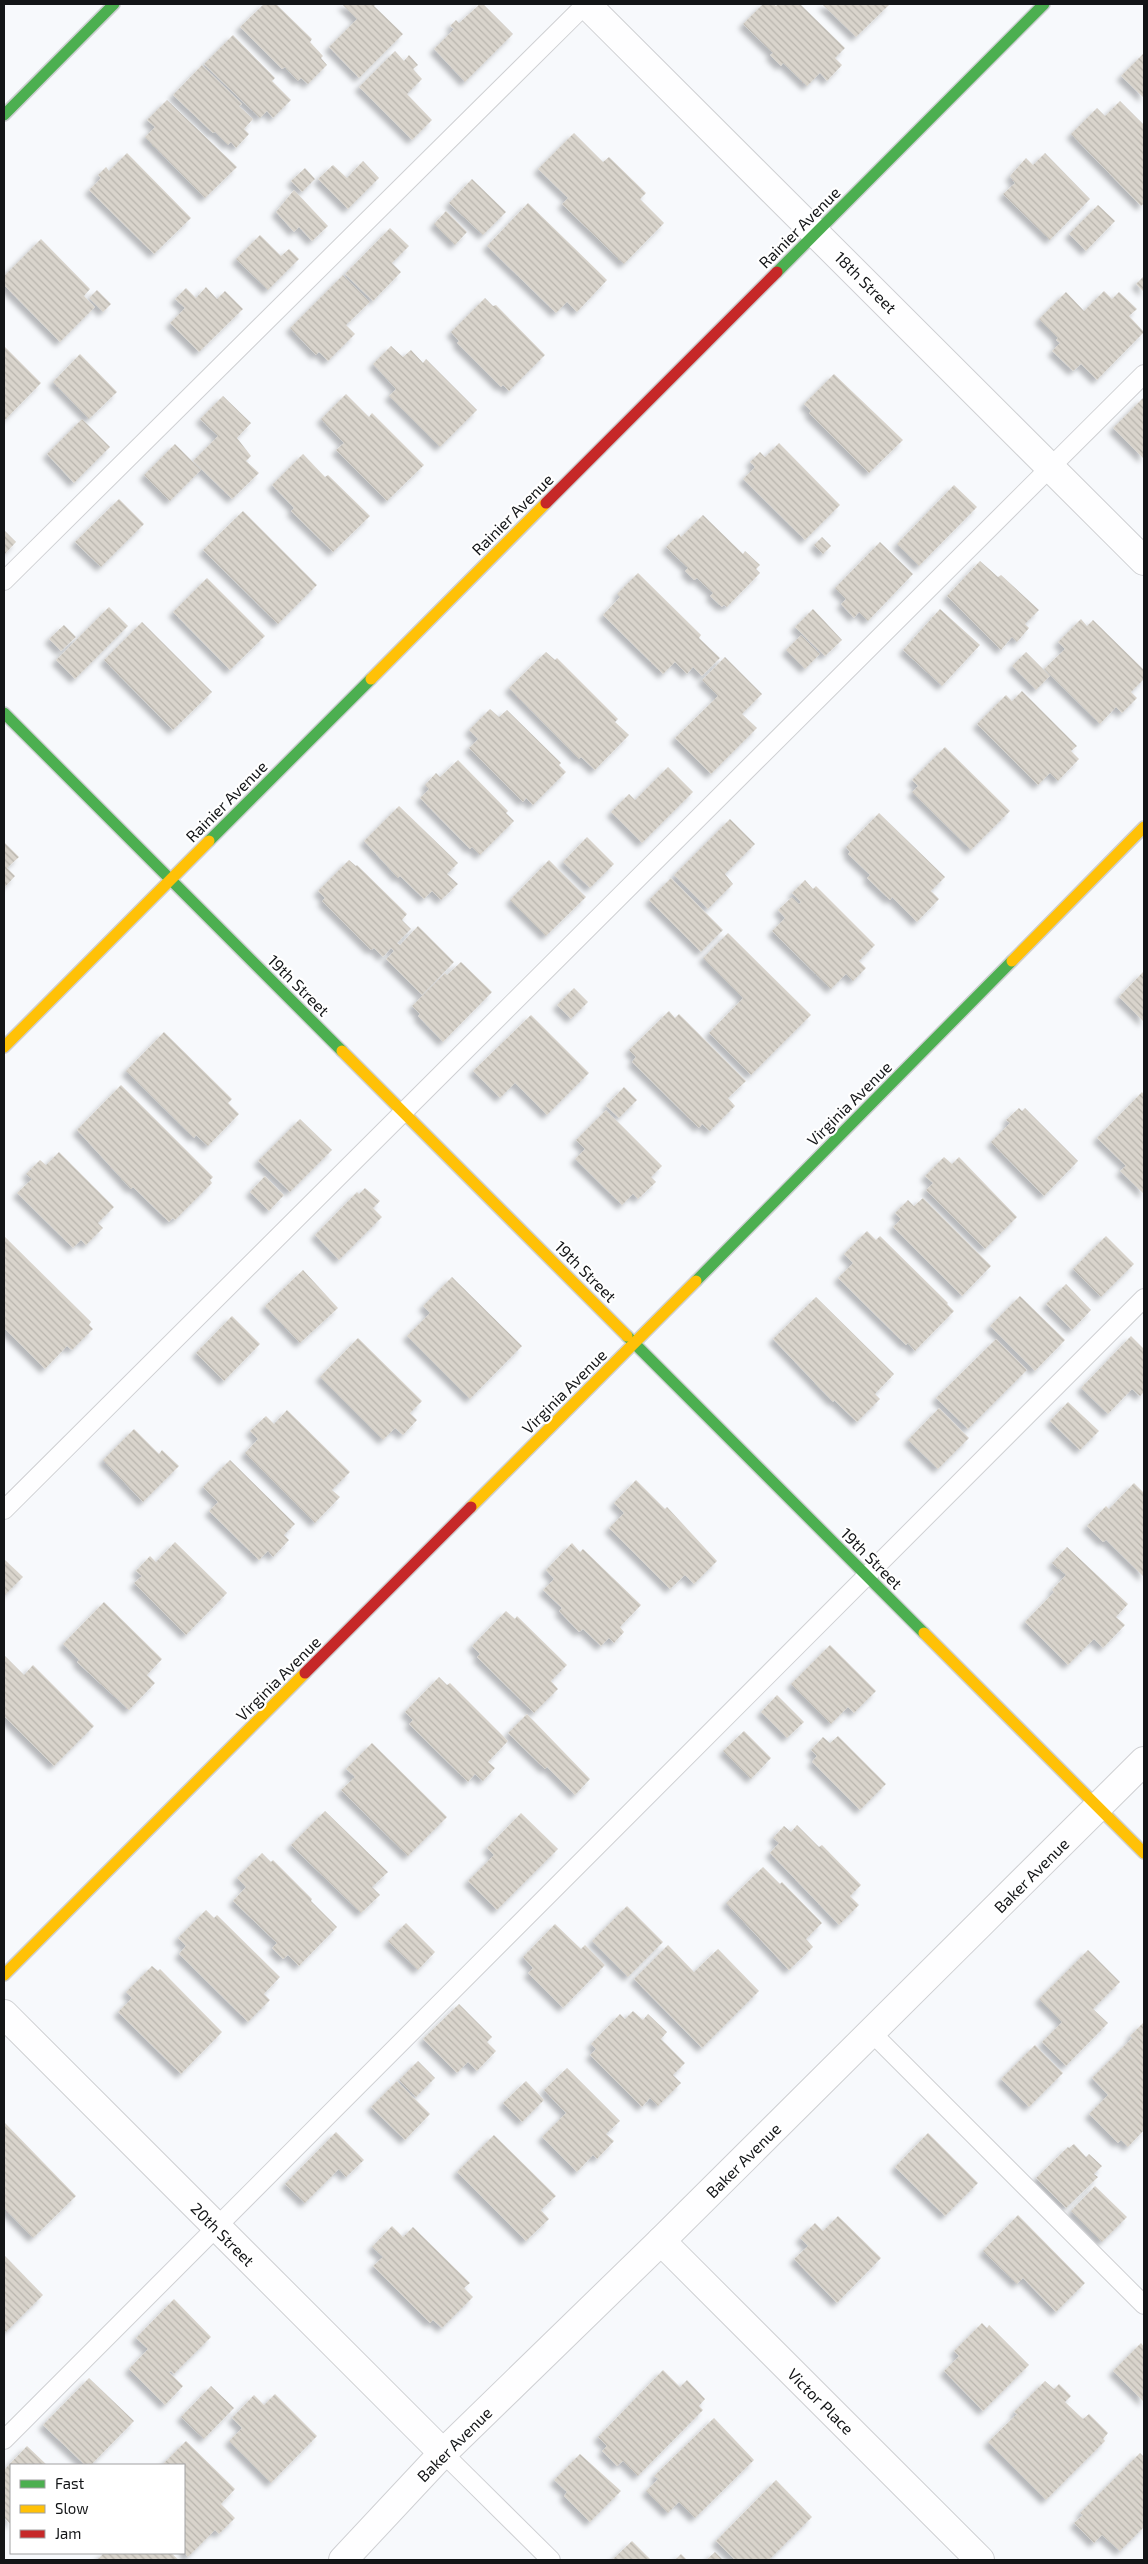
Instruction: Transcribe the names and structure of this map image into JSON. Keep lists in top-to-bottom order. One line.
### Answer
{"streets":{"street":["Rainier Avenue","18th Street","19th Street","Virginia Avenue","Baker Avenue","20th Street","Victor Place"]},"crossings":[["Rainier Avenue","18th Street"],["Rainier Avenue","19th Street"],["19th Street","Virginia Avenue"],["19th Street","Baker Avenue"],["Baker Avenue","20th Street"],["Baker Avenue","Victor Place"]],"legend":["Fast","Slow","Jam"]}
